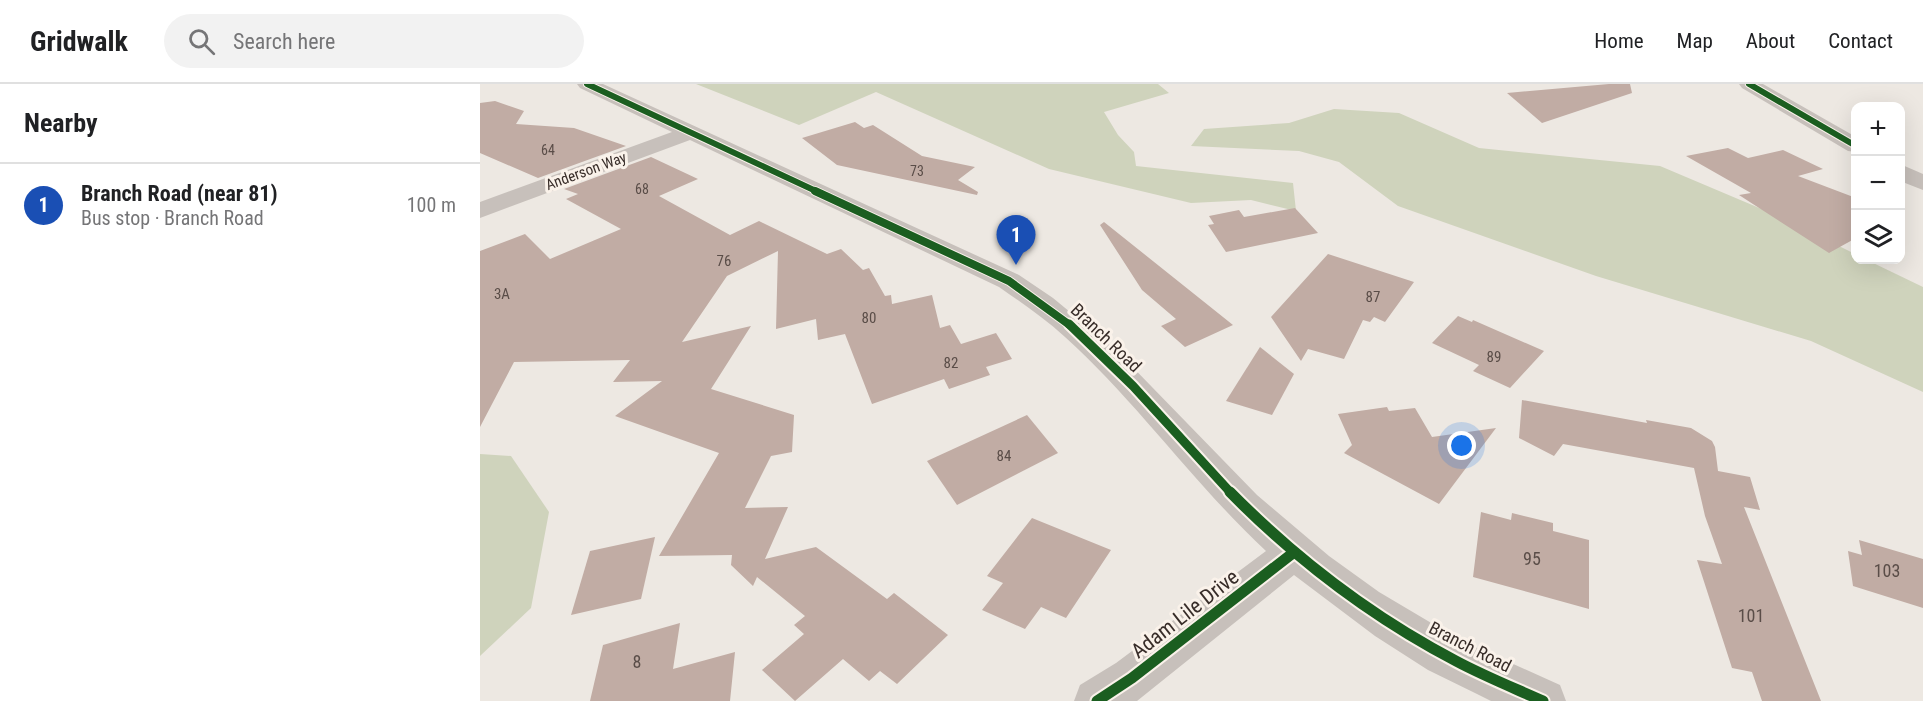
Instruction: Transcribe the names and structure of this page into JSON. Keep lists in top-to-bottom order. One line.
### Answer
{"streets":{"street":["Anderson Way","Branch Road","Adam Lile Drive"]},"crossings":[["Anderson Way","Branch Road"],["Branch Road","Adam Lile Drive"]],"house_numbers":["64","73","68","76","3A","87","80","89","82","84","95","103","101","8"],"page":{"header":"Gridwalk","search":"Search here","nav":["Home","Map","About","Contact"],"heading":"Nearby","map_buttons":["+","−"],"list":[{"mark":"1","name":"Branch Road (near 81)","note":"Bus stop · Branch Road","value":"100 m"}],"pins":"1"}}
